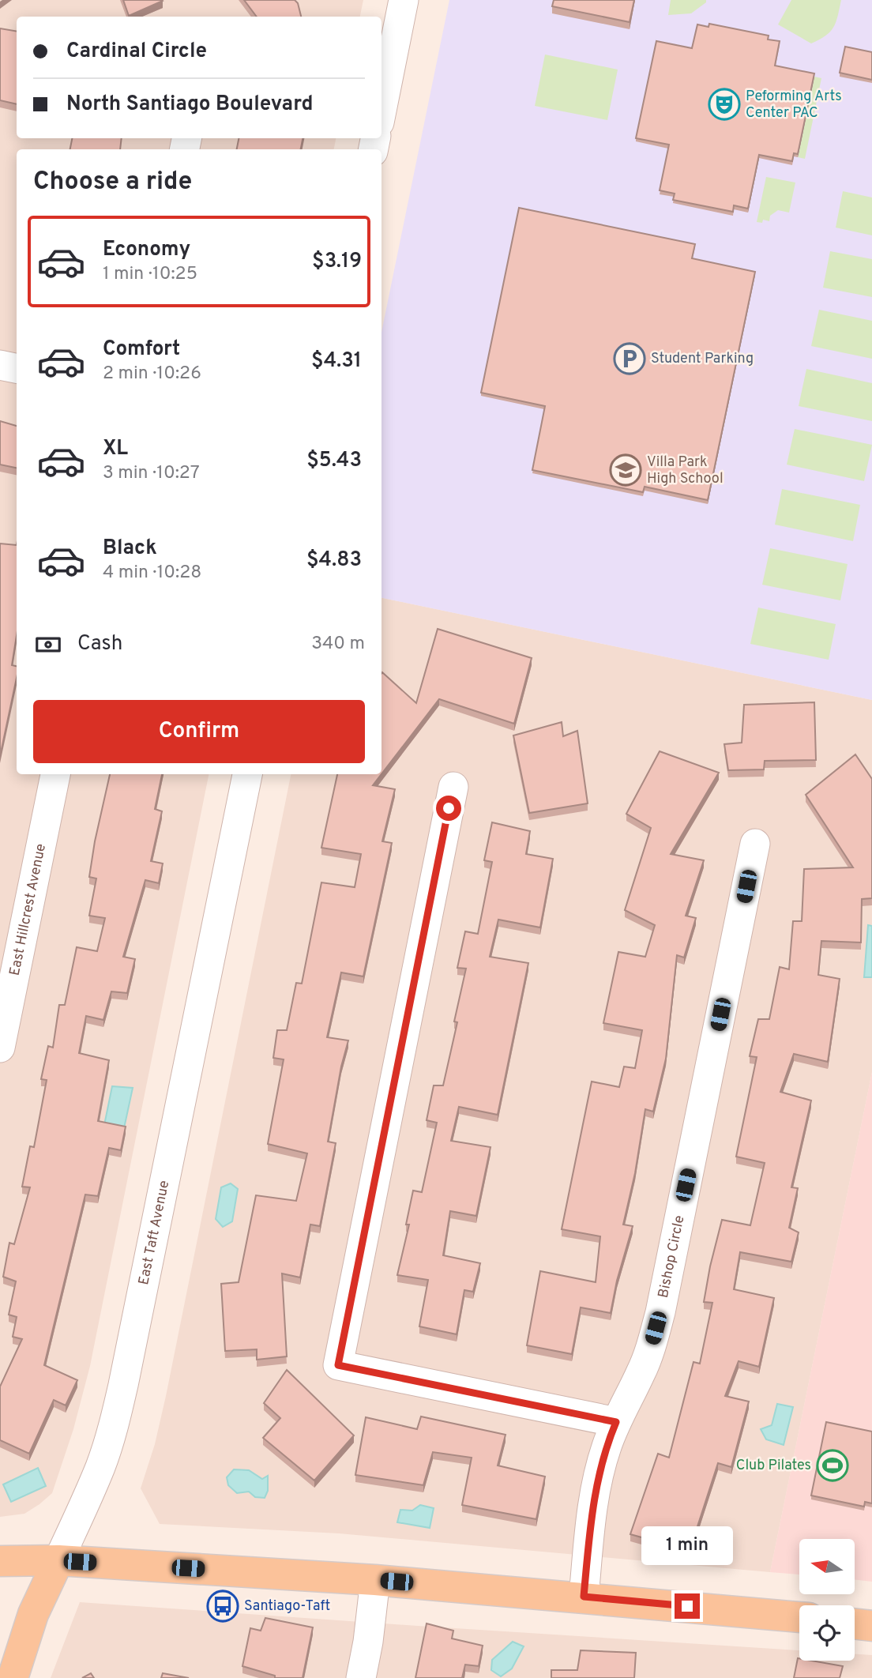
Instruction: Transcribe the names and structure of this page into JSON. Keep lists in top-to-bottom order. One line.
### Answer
{"streets":{"main road":["East Taft Avenue"],"street":["East Hillcrest Avenue","Bishop Circle"]},"places":{"theatre":["Peforming Arts Center PAC"],"parking":["Student Parking"],"school or university":["Villa Park High School"],"sports":["Club Pilates"],"bus stop":["Santiago-Taft"]},"north":"left","page":{"banner":["Cardinal Circle","North Santiago Boulevard"],"heading":"Choose a ride","list":[{"name":"Economy","note":"1 min · 10:25","value":"$3.19"},{"name":"Comfort","note":"2 min · 10:26","value":"$4.31"},{"name":"XL","note":"3 min · 10:27","value":"$5.43"},{"name":"Black","note":"4 min · 10:28","value":"$4.83"}],"pay":["Cash","340 m"],"buttons":"Confirm","bubble":"1 min"}}
